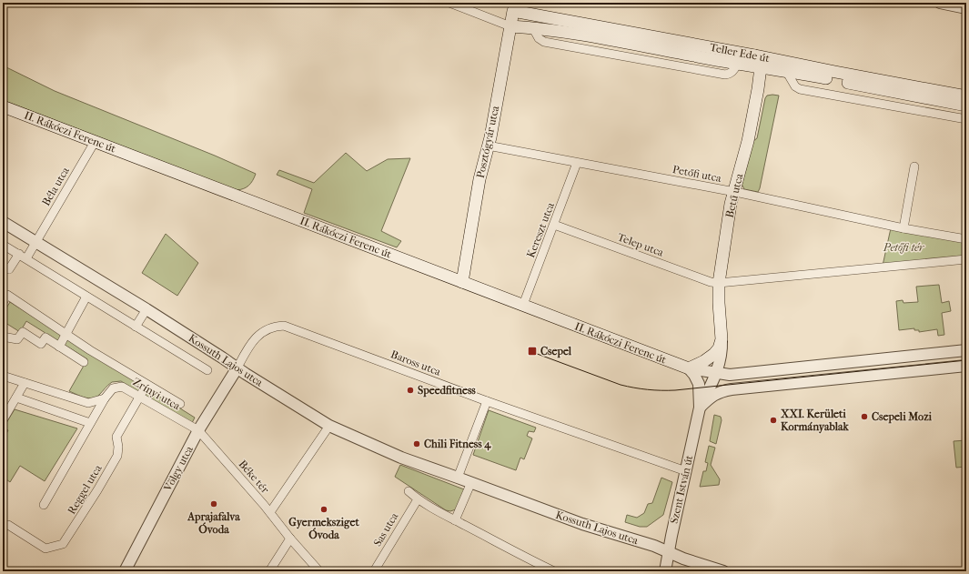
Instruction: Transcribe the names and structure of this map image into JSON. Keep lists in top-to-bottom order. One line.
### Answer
{"streets":{"main road":["Teller Ede út","II. Rákóczi Ferenc út","Posztógyár utca","Betű utca"],"street":["Petőfi utca","Béla utca","Kereszt utca","Telep utca","Kossuth Lajos utca","Baross utca","Zrínyi utca","Völgy utca","Béke tér","Reggel utca","Szent István út","Sas utca"]},"crossings":[["Teller Ede út","Posztógyár utca"],["Teller Ede út","Betű utca"],["II. Rákóczi Ferenc út","Posztógyár utca"],["II. Rákóczi Ferenc út","Béla utca"],["II. Rákóczi Ferenc út","Betű utca"],["II. Rákóczi Ferenc út","Kereszt utca"],["II. Rákóczi Ferenc út","Szent István út"],["Posztógyár utca","Petőfi utca"],["Petőfi utca","Betű utca"],["Petőfi utca","Kereszt utca"],["Béla utca","Kossuth Lajos utca"],["Betű utca","Telep utca"],["Betű utca","Szent István út"],["Kereszt utca","Telep utca"],["Kossuth Lajos utca","Baross utca"],["Kossuth Lajos utca","Völgy utca"],["Kossuth Lajos utca","Szent István út"],["Baross utca","Völgy utca"],["Baross utca","Szent István út"],["Zrínyi utca","Völgy utca"],["Zrínyi utca","Béke tér"],["Zrínyi utca","Reggel utca"],["Völgy utca","Béke tér"]],"parks":["Petőfi tér"],"places":{"transit":["Csepel"],"other":["Speedfitness","Csepeli Mozi","XXI. Kerületi Kormányablak","Chili Fitness 4","Aprajafalva Óvoda","Gyermeksziget Óvoda"]}}
